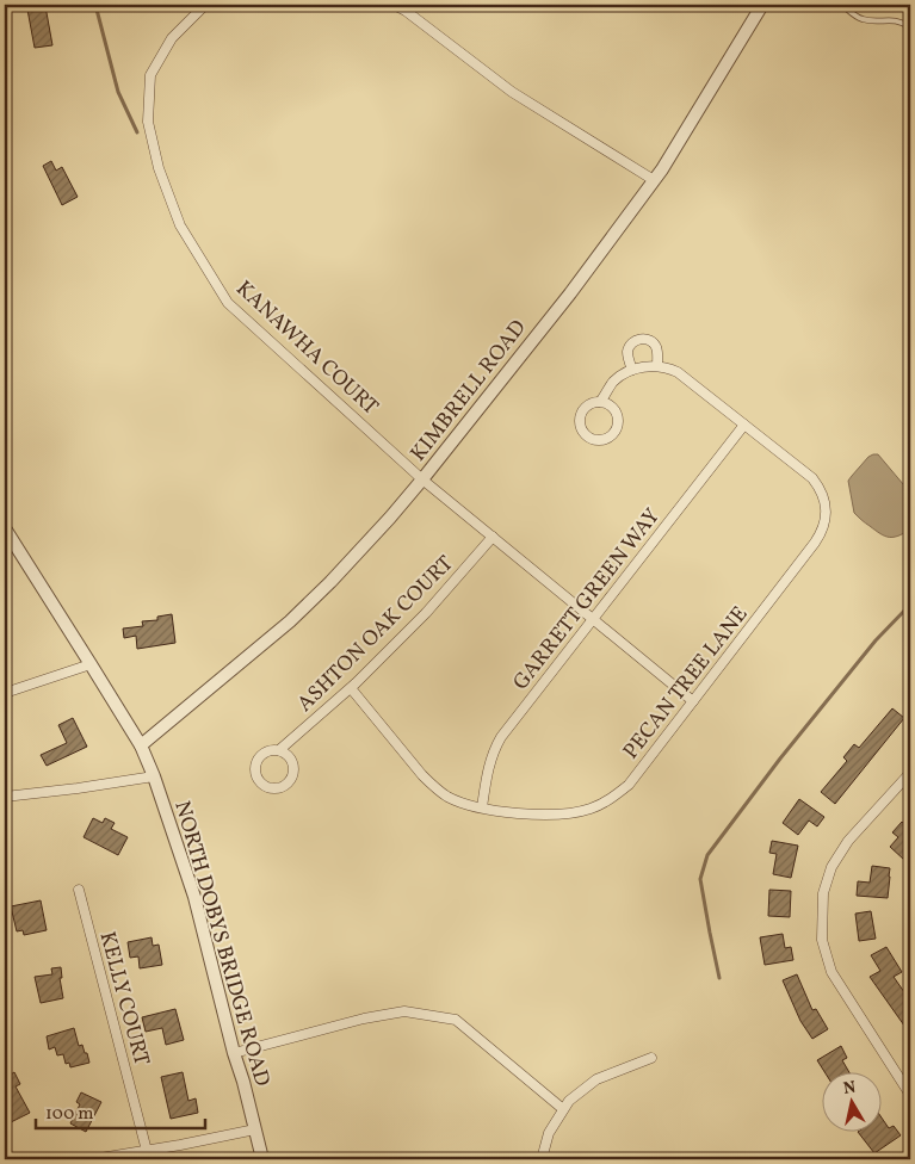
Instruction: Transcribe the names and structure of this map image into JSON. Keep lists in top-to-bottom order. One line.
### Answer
{"streets":{"street":["KANAWHA COURT","KIMBRELL ROAD","GARRETT GREEN WAY","ASHTON OAK COURT","PECAN TREE LANE","NORTH DOBYS BRIDGE ROAD","KELLY COURT"]},"crossings":[["KANAWHA COURT","KIMBRELL ROAD"],["KANAWHA COURT","GARRETT GREEN WAY"],["KANAWHA COURT","ASHTON OAK COURT"],["KANAWHA COURT","PECAN TREE LANE"],["KIMBRELL ROAD","NORTH DOBYS BRIDGE ROAD"],["GARRETT GREEN WAY","PECAN TREE LANE"],["ASHTON OAK COURT","PECAN TREE LANE"]],"scale_bar":"100 m","north":"top"}
